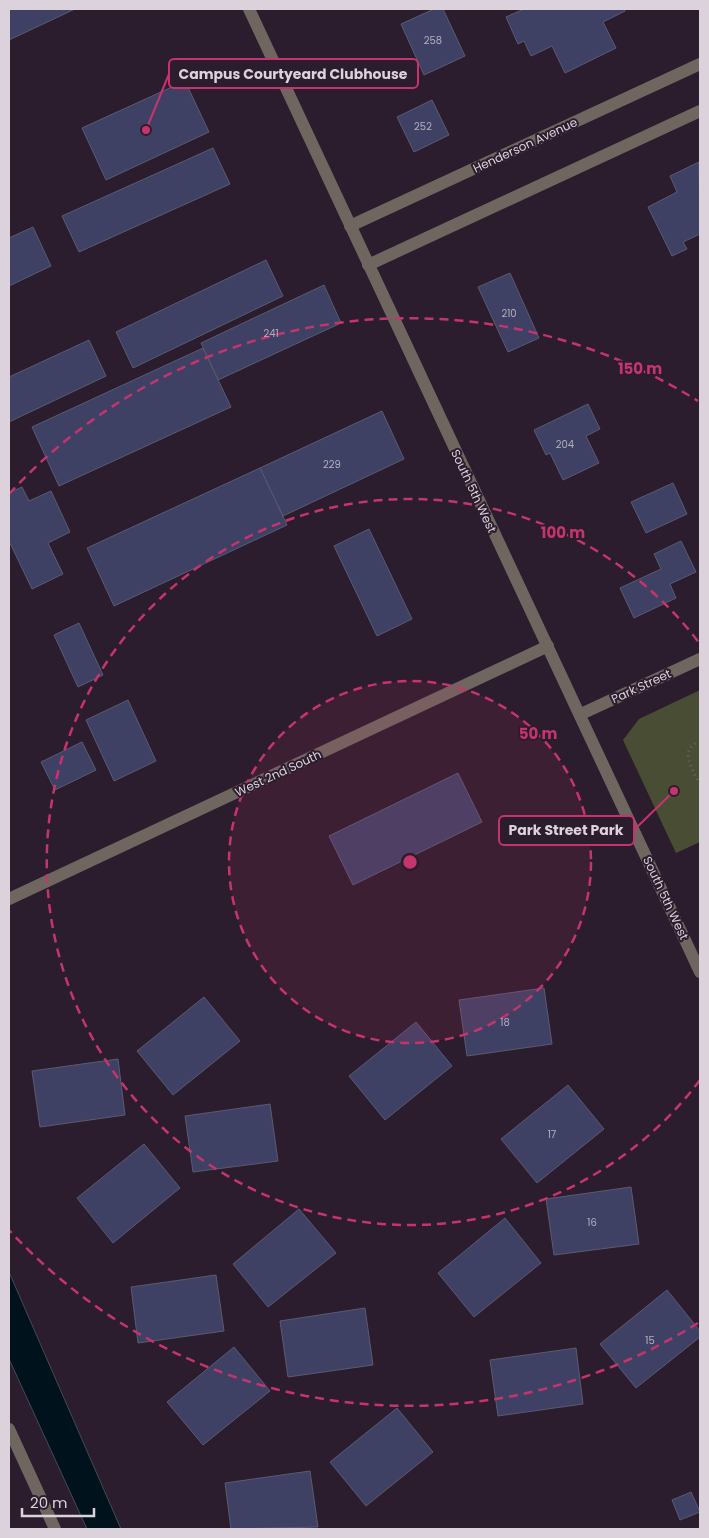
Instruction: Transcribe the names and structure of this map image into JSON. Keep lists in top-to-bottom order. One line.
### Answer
{"streets":{"street":["Henderson Avenue","South 5th West","Park Street","West 2nd South"]},"crossings":[["Henderson Avenue","South 5th West"],["South 5th West","Park Street"],["South 5th West","West 2nd South"]],"places":["Campus Courtyeard Clubhouse","Park Street Park"],"house_numbers":["258","252","210","241","204","229","18","17","16","15"],"scale_bar":"20 m","rings":["150 m","100 m","50 m"]}
